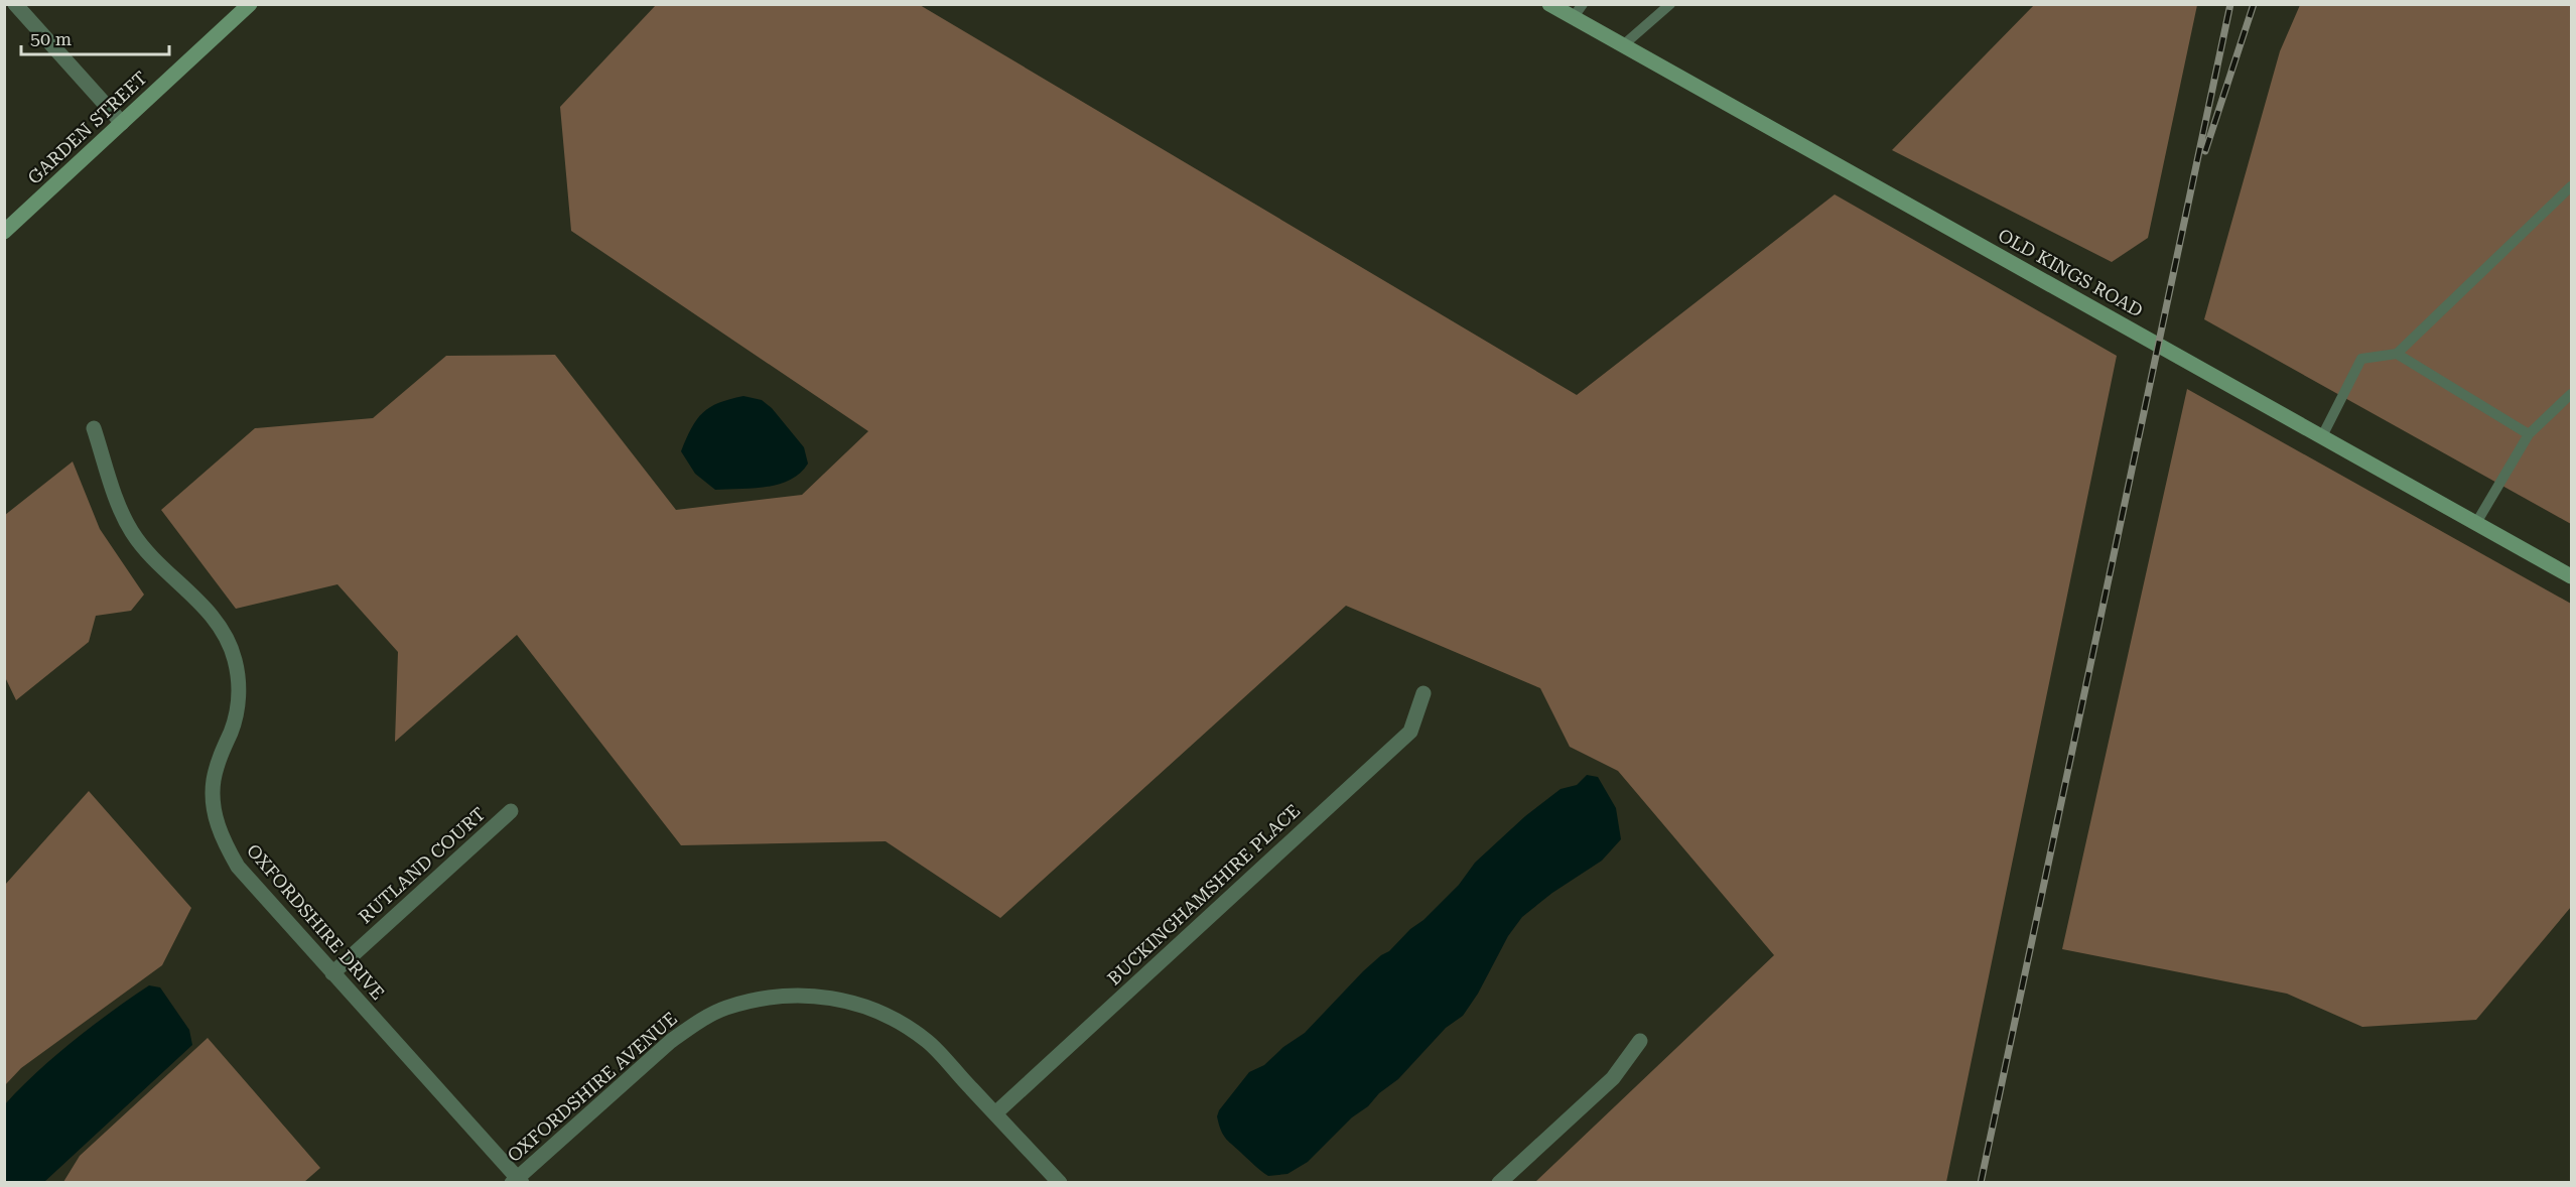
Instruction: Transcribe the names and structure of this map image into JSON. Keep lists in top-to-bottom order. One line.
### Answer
{"streets":{"street":["GARDEN STREET","OLD KINGS ROAD","RUTLAND COURT","BUCKINGHAMSHIRE PLACE","OXFORDSHIRE DRIVE","OXFORDSHIRE AVENUE"]},"crossings":[["RUTLAND COURT","OXFORDSHIRE DRIVE"],["BUCKINGHAMSHIRE PLACE","OXFORDSHIRE AVENUE"],["OXFORDSHIRE DRIVE","OXFORDSHIRE AVENUE"]],"scale_bar":"50 m"}
